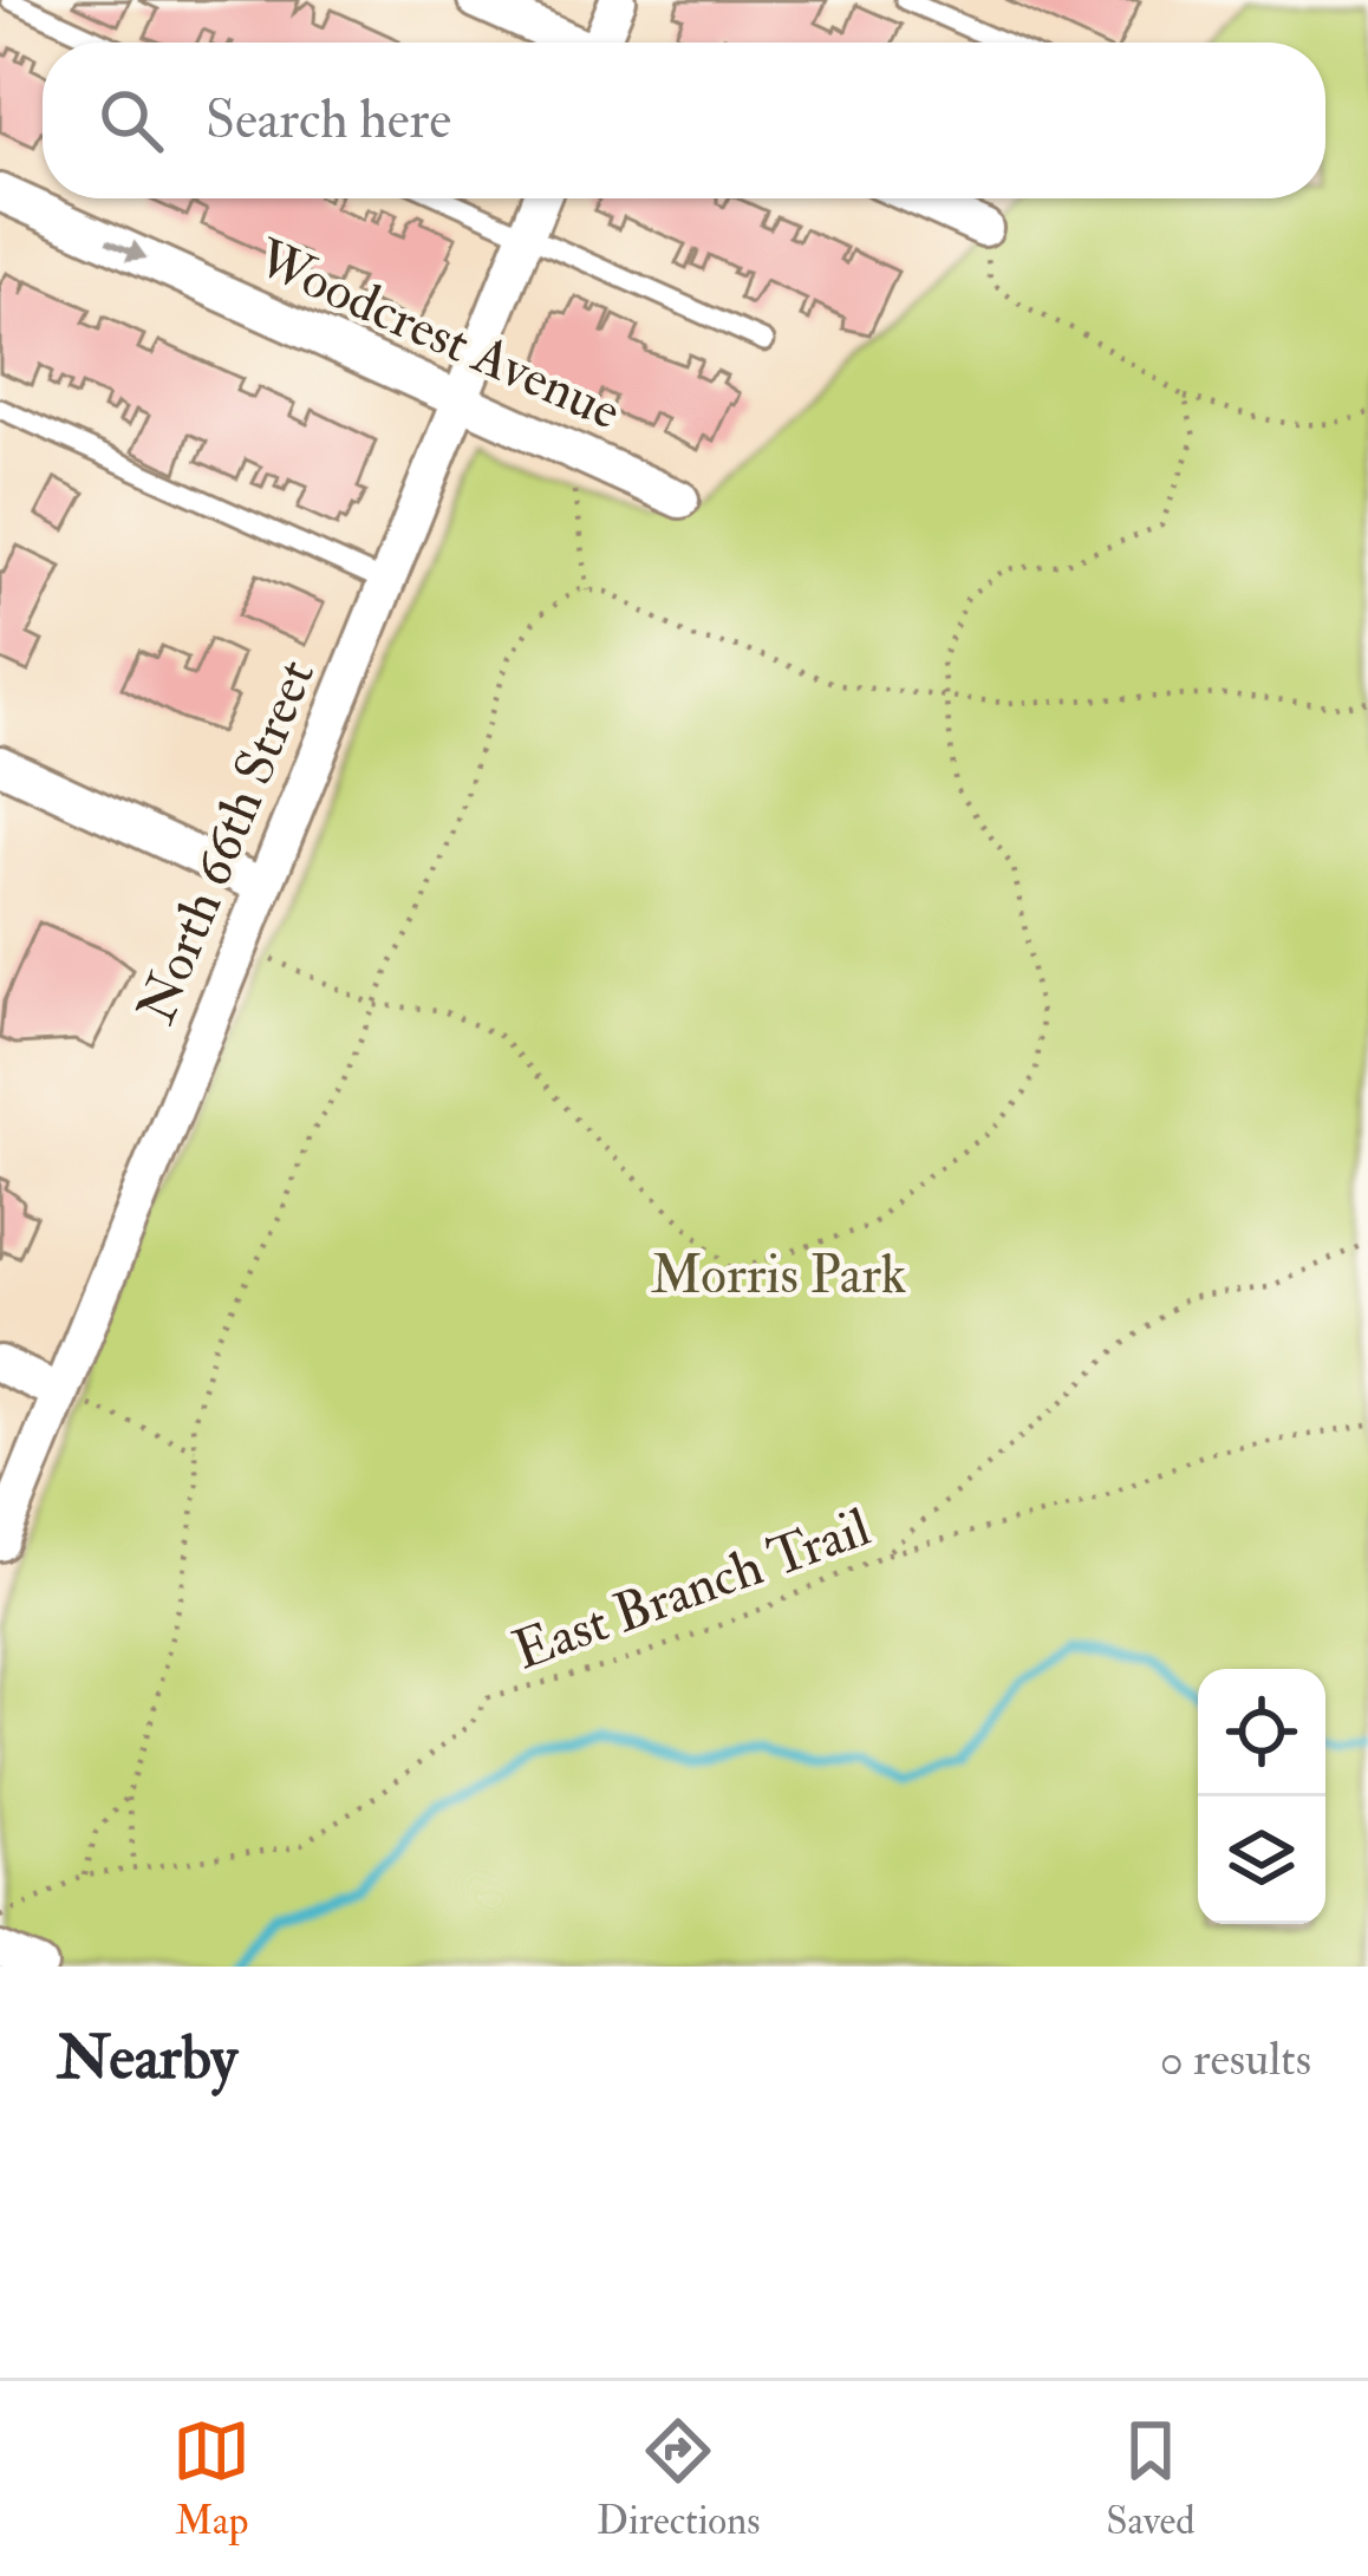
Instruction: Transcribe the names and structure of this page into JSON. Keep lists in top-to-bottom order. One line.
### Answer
{"streets":{"street":["Woodcrest Avenue","North 66th Street"],"path":["East Branch Trail"]},"crossings":[["Woodcrest Avenue","North 66th Street"]],"one_way":["Woodcrest Avenue"],"parks":["Morris Park"],"page":{"search":"Search here","heading":["Nearby","0 results"],"nav":["Map","Directions","Saved"]}}
